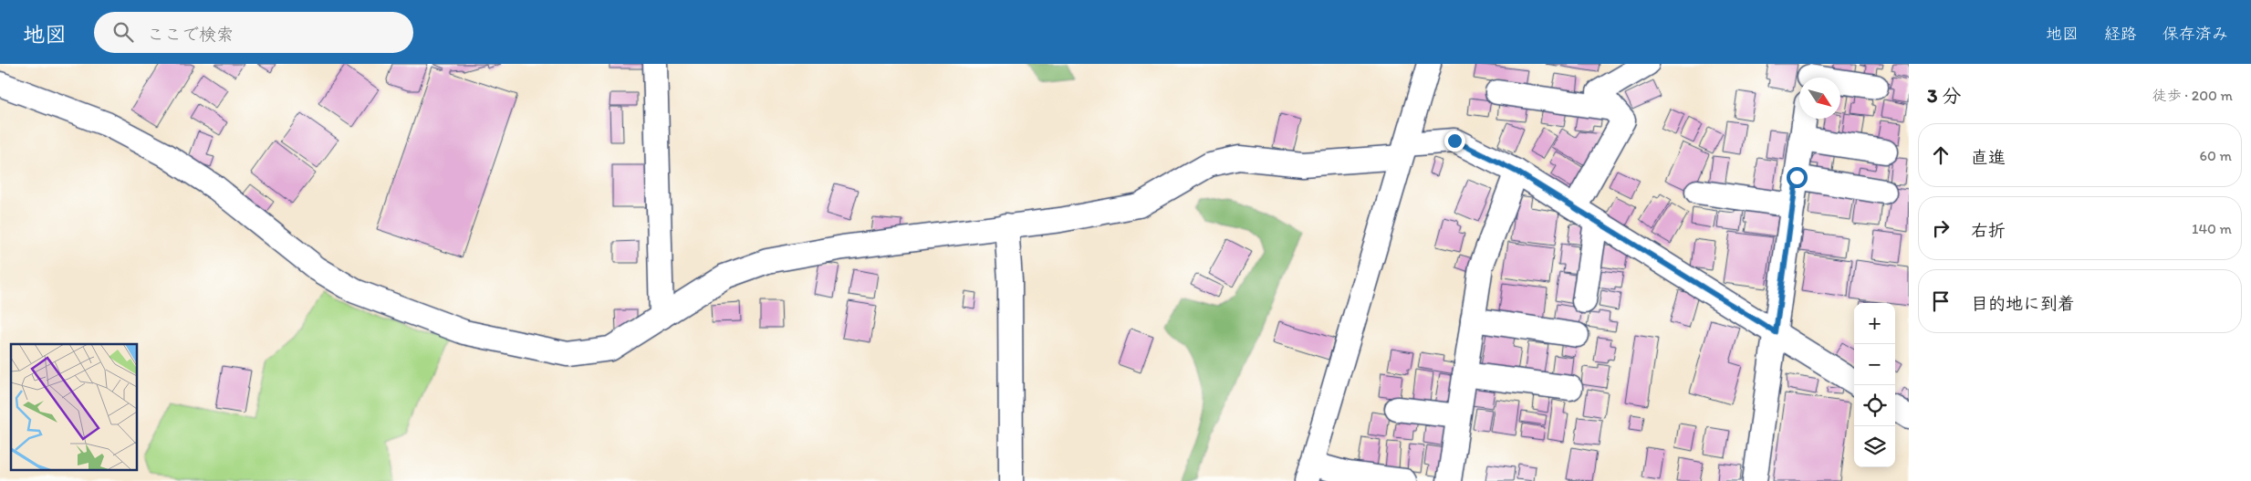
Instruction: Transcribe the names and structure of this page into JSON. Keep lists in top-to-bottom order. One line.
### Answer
{"north":"bottom right","page":{"header":"地図","search":"ここで検索","nav":["地図","経路","保存済み"],"heading":["3 分","徒歩 · 200 m"],"list":[["直進","60 m"],["右折","140 m"],"目的地に到着"],"map_buttons":["+","−"]}}
